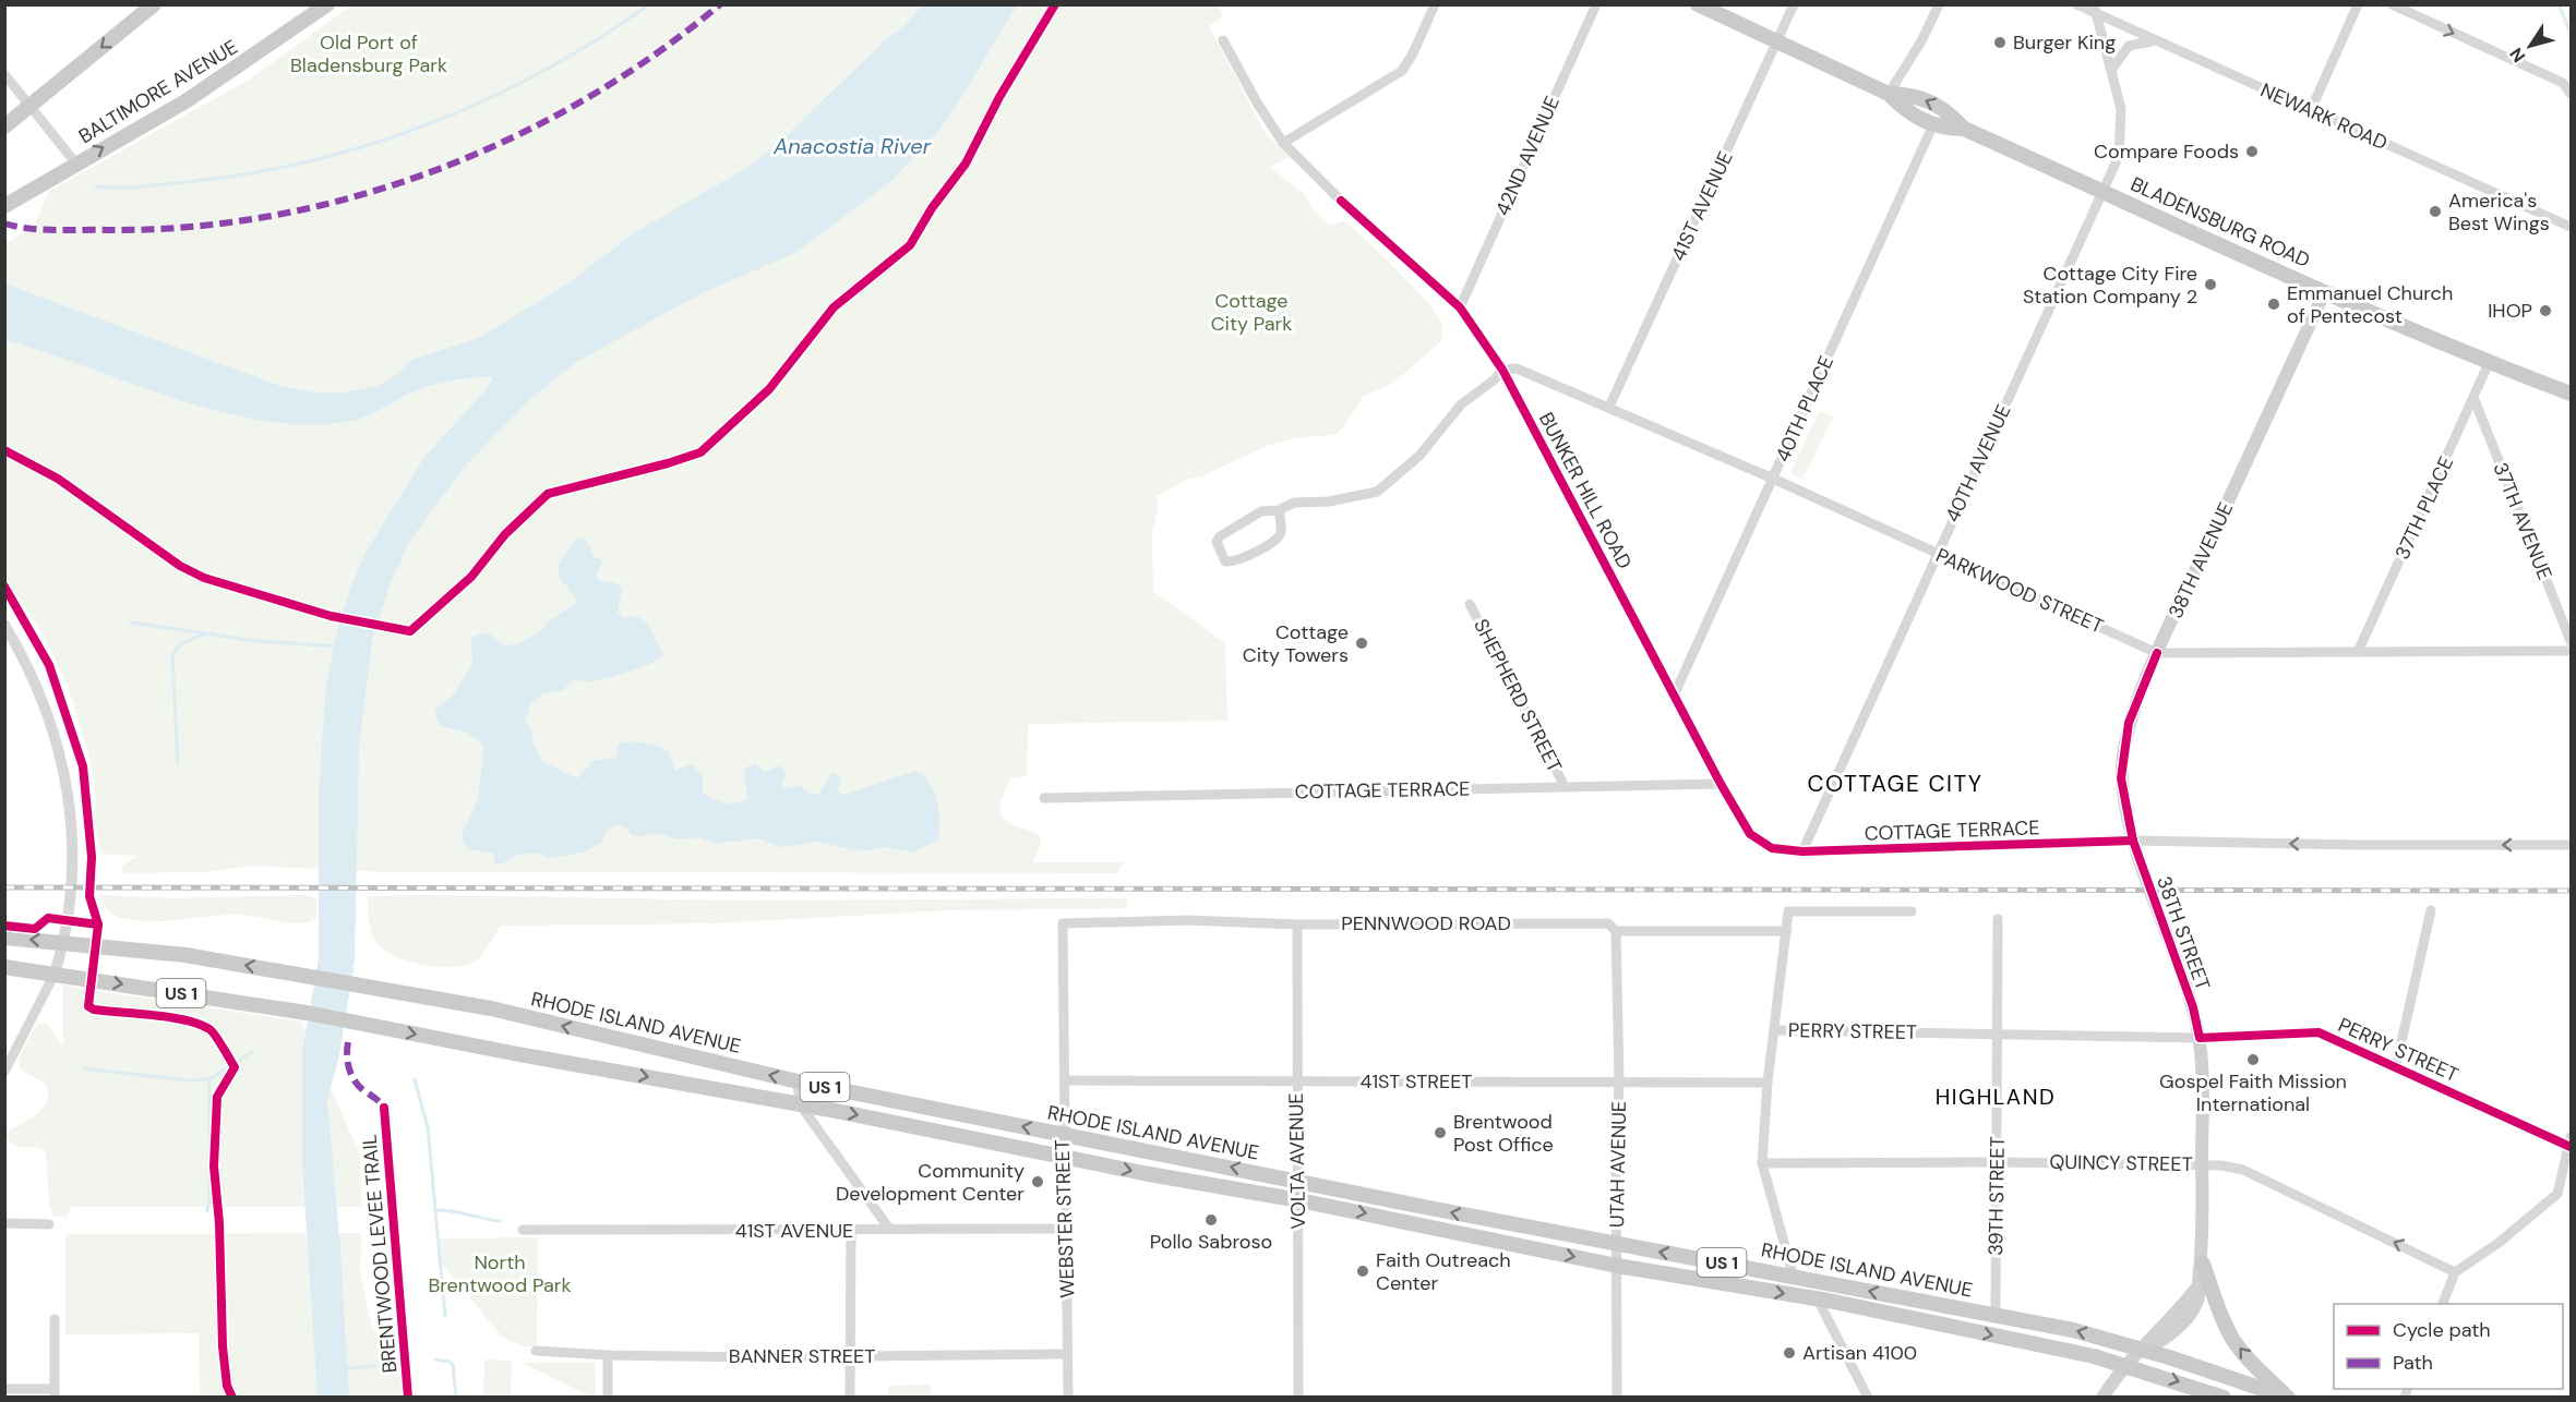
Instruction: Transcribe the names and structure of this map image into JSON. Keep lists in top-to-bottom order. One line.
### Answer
{"streets":{"main road":["BALTIMORE AVENUE","BLADENSBURG ROAD","38TH AVENUE","38TH STREET","US 1","RHODE ISLAND AVENUE"],"street":["NEWARK ROAD","42ND AVENUE","41ST AVENUE","40TH PLACE","40TH AVENUE","BUNKER HILL ROAD","37TH PLACE","37TH AVENUE","PARKWOOD STREET","SHEPHERD STREET","COTTAGE TERRACE","PENNWOOD ROAD","PERRY STREET","41ST STREET","VOLTA AVENUE","QUINCY STREET","UTAH AVENUE","39TH STREET","WEBSTER STREET","BANNER STREET"],"cycle path":["BRENTWOOD LEVEE TRAIL"]},"crossings":[["NEWARK ROAD","40TH AVENUE"],["42ND AVENUE","BUNKER HILL ROAD"],["41ST AVENUE","BLADENSBURG ROAD"],["41ST AVENUE","PARKWOOD STREET"],["41ST AVENUE","WEBSTER STREET"],["BLADENSBURG ROAD","40TH PLACE"],["BLADENSBURG ROAD","40TH AVENUE"],["BLADENSBURG ROAD","37TH PLACE"],["BLADENSBURG ROAD","38TH AVENUE"],["40TH PLACE","BUNKER HILL ROAD"],["40TH PLACE","PARKWOOD STREET"],["40TH AVENUE","PARKWOOD STREET"],["40TH AVENUE","COTTAGE TERRACE"],["BUNKER HILL ROAD","PARKWOOD STREET"],["BUNKER HILL ROAD","COTTAGE TERRACE"],["37TH PLACE","37TH AVENUE"],["37TH PLACE","PARKWOOD STREET"],["38TH AVENUE","PARKWOOD STREET"],["38TH AVENUE","COTTAGE TERRACE"],["38TH AVENUE","38TH STREET"],["SHEPHERD STREET","COTTAGE TERRACE"],["COTTAGE TERRACE","38TH STREET"],["PENNWOOD ROAD","VOLTA AVENUE"],["PENNWOOD ROAD","UTAH AVENUE"],["PENNWOOD ROAD","WEBSTER STREET"],["38TH STREET","RHODE ISLAND AVENUE"],["38TH STREET","PERRY STREET"],["38TH STREET","QUINCY STREET"],["RHODE ISLAND AVENUE","VOLTA AVENUE"],["RHODE ISLAND AVENUE","UTAH AVENUE"],["RHODE ISLAND AVENUE","39TH STREET"],["RHODE ISLAND AVENUE","WEBSTER STREET"],["PERRY STREET","39TH STREET"],["41ST STREET","VOLTA AVENUE"],["41ST STREET","UTAH AVENUE"],["41ST STREET","WEBSTER STREET"],["QUINCY STREET","39TH STREET"],["WEBSTER STREET","BANNER STREET"]],"one_way":["QUINCY STREET"],"districts":["COTTAGE CITY","HIGHLAND"],"water":["Anacostia River"],"parks":["Old Port of Bladensburg Park","Cottage City Park","North Brentwood Park"],"places":["Burger King","Compare Foods","America's Best Wings","Cottage City Fire Station Company 2","Emmanuel Church of Pentecost","IHOP","Cottage City Towers","Gospel Faith Mission International","Brentwood Post Office","Community Development Center","Pollo Sabroso","Faith Outreach Center","Artisan 4100"],"legend":["Cycle path","Path"],"north":"bottom left"}
